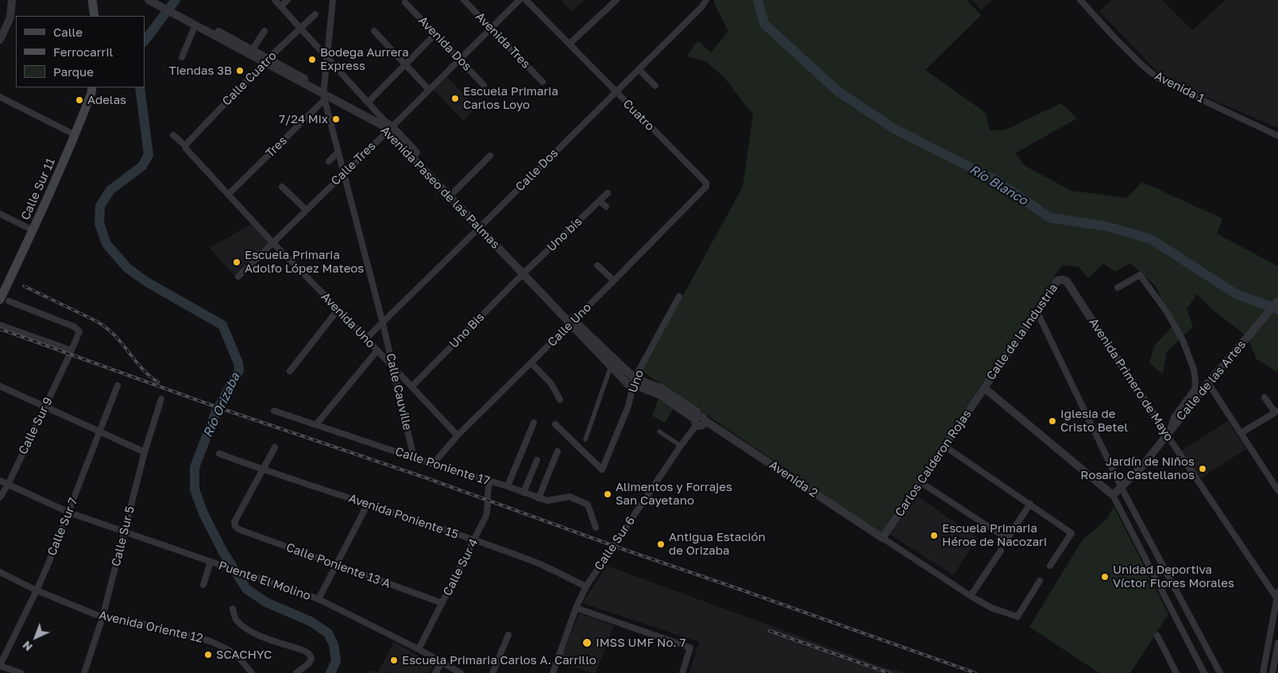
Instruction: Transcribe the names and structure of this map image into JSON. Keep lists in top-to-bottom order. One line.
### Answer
{"streets":{"main road":["Calle Sur 11"],"street":["Avenida Tres","Avenida Dos","Calle Cuatro","Avenida 1","Cuatro","Tres","Calle Tres","Calle Dos","Avenida Paseo de las Palmas","Uno bis","Avenida Uno","Calle Uno","Uno Bis","Calle de la Industria","Avenida Primero de Mayo","Calle de las Artes","Uno","Calle Cauville","Calle Sur 9","Carlos Calderon Rojas","Calle Poniente 17","Avenida 2","Avenida Poniente 15","Calle Sur 7","Calle Sur 5","Calle Sur 6","Calle Poniente 13 A","Calle Sur 4","Puente El Molino","Avenida Oriente 12"]},"crossings":[["Avenida Tres","Calle Tres"],["Avenida Dos","Calle Tres"],["Calle Cuatro","Avenida Paseo de las Palmas"],["Calle Cuatro","Avenida Uno"],["Cuatro","Calle Dos"],["Cuatro","Calle Uno"],["Tres","Avenida Paseo de las Palmas"],["Tres","Avenida Uno"],["Tres","Calle Cauville"],["Calle Tres","Avenida Paseo de las Palmas"],["Calle Tres","Avenida Uno"],["Calle Tres","Calle Cauville"],["Calle Dos","Avenida Paseo de las Palmas"],["Calle Dos","Avenida Uno"],["Calle Dos","Calle Cauville"],["Avenida Paseo de las Palmas","Uno bis"],["Avenida Paseo de las Palmas","Calle Uno"],["Avenida Paseo de las Palmas","Uno Bis"],["Avenida Paseo de las Palmas","Uno"],["Avenida Paseo de las Palmas","Calle Cauville"],["Avenida Paseo de las Palmas","Avenida 2"],["Avenida Paseo de las Palmas","Calle Sur 6"],["Calle Sur 11","Calle Sur 9"],["Uno bis","Uno Bis"],["Avenida Uno","Calle Uno"],["Avenida Uno","Uno Bis"],["Avenida Uno","Calle Cauville"],["Calle Uno","Calle Poniente 17"],["Calle de la Industria","Avenida Primero de Mayo"],["Calle de la Industria","Carlos Calderon Rojas"],["Avenida Primero de Mayo","Calle de las Artes"],["Calle Cauville","Calle Poniente 17"],["Calle Sur 9","Puente El Molino"],["Carlos Calderon Rojas","Avenida 2"],["Calle Poniente 17","Calle Sur 4"],["Avenida 2","Calle Sur 6"],["Avenida Poniente 15","Calle Sur 6"],["Avenida Poniente 15","Calle Poniente 13 A"],["Avenida Poniente 15","Calle Sur 4"],["Calle Sur 7","Puente El Molino"],["Calle Sur 7","Avenida Oriente 12"],["Calle Sur 5","Puente El Molino"],["Calle Sur 5","Avenida Oriente 12"],["Calle Poniente 13 A","Calle Sur 4"],["Calle Sur 4","Puente El Molino"]],"water":["Río Blanco","Río Orizaba"],"places":["Bodega Aurrera Express","Tiendas 3B","Escuela Primaria Carlos Loyo","Adelas","7/24 Mix","Escuela Primaria Adolfo López Mateos","Iglesia de Cristo Betel","Jardín de Niños Rosario Castellanos","Alimentos y Forrajes San Cayetano","Escuela Primaria Héroe de Nacozari","Antigua Estación de Orizaba","Unidad Deportiva Víctor Flores Morales","IMSS UMF No. 7","SCACHYC","Escuela Primaria Carlos A. Carrillo"],"legend":["Calle","Ferrocarril","Parque"],"north":"bottom left"}
